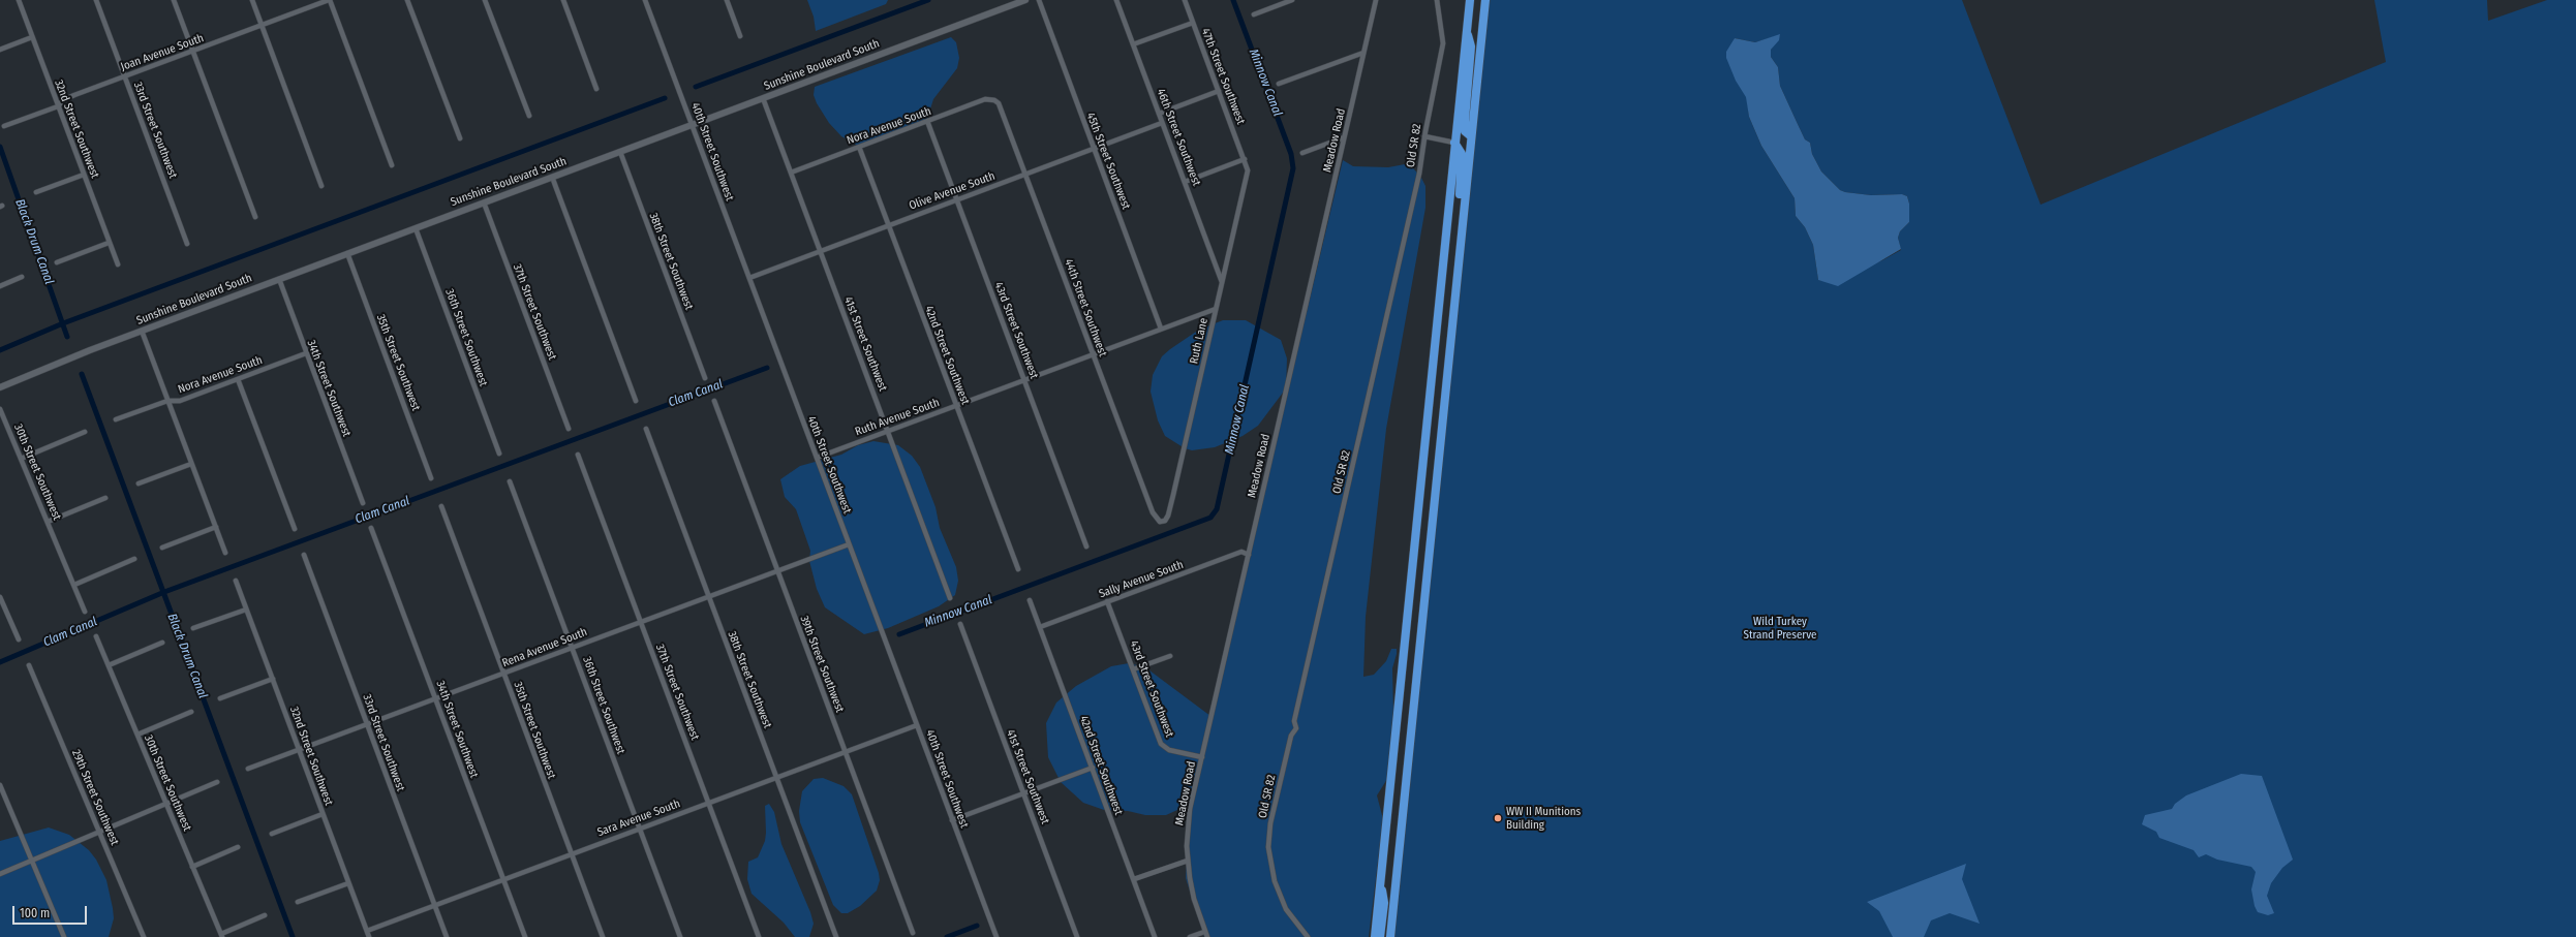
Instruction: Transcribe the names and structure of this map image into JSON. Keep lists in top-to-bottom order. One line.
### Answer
{"streets":{"street":["Joan Avenue South","Sunshine Boulevard South","47th Street Southwest","Nora Avenue South","32nd Street Southwest","33rd Street Southwest","46th Street Southwest","Meadow Road","Old SR 82","40th Street Southwest","45th Street Southwest","Olive Avenue South","38th Street Southwest","44th Street Southwest","37th Street Southwest","43rd Street Southwest","36th Street Southwest","Ruth Lane","41st Street Southwest","42nd Street Southwest","35th Street Southwest","34th Street Southwest","Ruth Avenue South","30th Street Southwest","Sally Avenue South","Rena Avenue South","39th Street Southwest","29th Street Southwest","Sara Avenue South"]},"crossings":[["Joan Avenue South","32nd Street Southwest"],["Joan Avenue South","33rd Street Southwest"],["Sunshine Boulevard South","40th Street Southwest"],["Sunshine Boulevard South","38th Street Southwest"],["Sunshine Boulevard South","37th Street Southwest"],["Sunshine Boulevard South","36th Street Southwest"],["Sunshine Boulevard South","41st Street Southwest"],["Sunshine Boulevard South","35th Street Southwest"],["Sunshine Boulevard South","34th Street Southwest"],["47th Street Southwest","Ruth Lane"],["Nora Avenue South","44th Street Southwest"],["Nora Avenue South","43rd Street Southwest"],["Nora Avenue South","41st Street Southwest"],["Nora Avenue South","42nd Street Southwest"],["Nora Avenue South","34th Street Southwest"],["32nd Street Southwest","Rena Avenue South"],["32nd Street Southwest","Sara Avenue South"],["33rd Street Southwest","Rena Avenue South"],["33rd Street Southwest","Sara Avenue South"],["46th Street Southwest","Olive Avenue South"],["46th Street Southwest","Ruth Lane"],["Meadow Road","43rd Street Southwest"],["Meadow Road","Sally Avenue South"],["40th Street Southwest","Olive Avenue South"],["40th Street Southwest","Ruth Avenue South"],["40th Street Southwest","Rena Avenue South"],["40th Street Southwest","Sara Avenue South"],["45th Street Southwest","Olive Avenue South"],["45th Street Southwest","Ruth Avenue South"],["Olive Avenue South","44th Street Southwest"],["Olive Avenue South","43rd Street Southwest"],["Olive Avenue South","41st Street Southwest"],["Olive Avenue South","42nd Street Southwest"],["38th Street Southwest","Rena Avenue South"],["38th Street Southwest","Sara Avenue South"],["44th Street Southwest","Ruth Lane"],["44th Street Southwest","Ruth Avenue South"],["37th Street Southwest","Rena Avenue South"],["37th Street Southwest","Sara Avenue South"],["43rd Street Southwest","Ruth Avenue South"],["43rd Street Southwest","Sally Avenue South"],["36th Street Southwest","Rena Avenue South"],["36th Street Southwest","Sara Avenue South"],["Ruth Lane","Ruth Avenue South"],["41st Street Southwest","Ruth Avenue South"],["42nd Street Southwest","Ruth Avenue South"],["42nd Street Southwest","Sally Avenue South"],["35th Street Southwest","Rena Avenue South"],["35th Street Southwest","Sara Avenue South"],["34th Street Southwest","Rena Avenue South"],["34th Street Southwest","Sara Avenue South"],["Rena Avenue South","39th Street Southwest"],["39th Street Southwest","Sara Avenue South"]],"water":["Minnow Canal","Black Drum Canal","Clam Canal"],"parks":["Wild Turkey Strand Preserve"],"places":["WW II Munitions Building"],"scale_bar":"100 m"}
